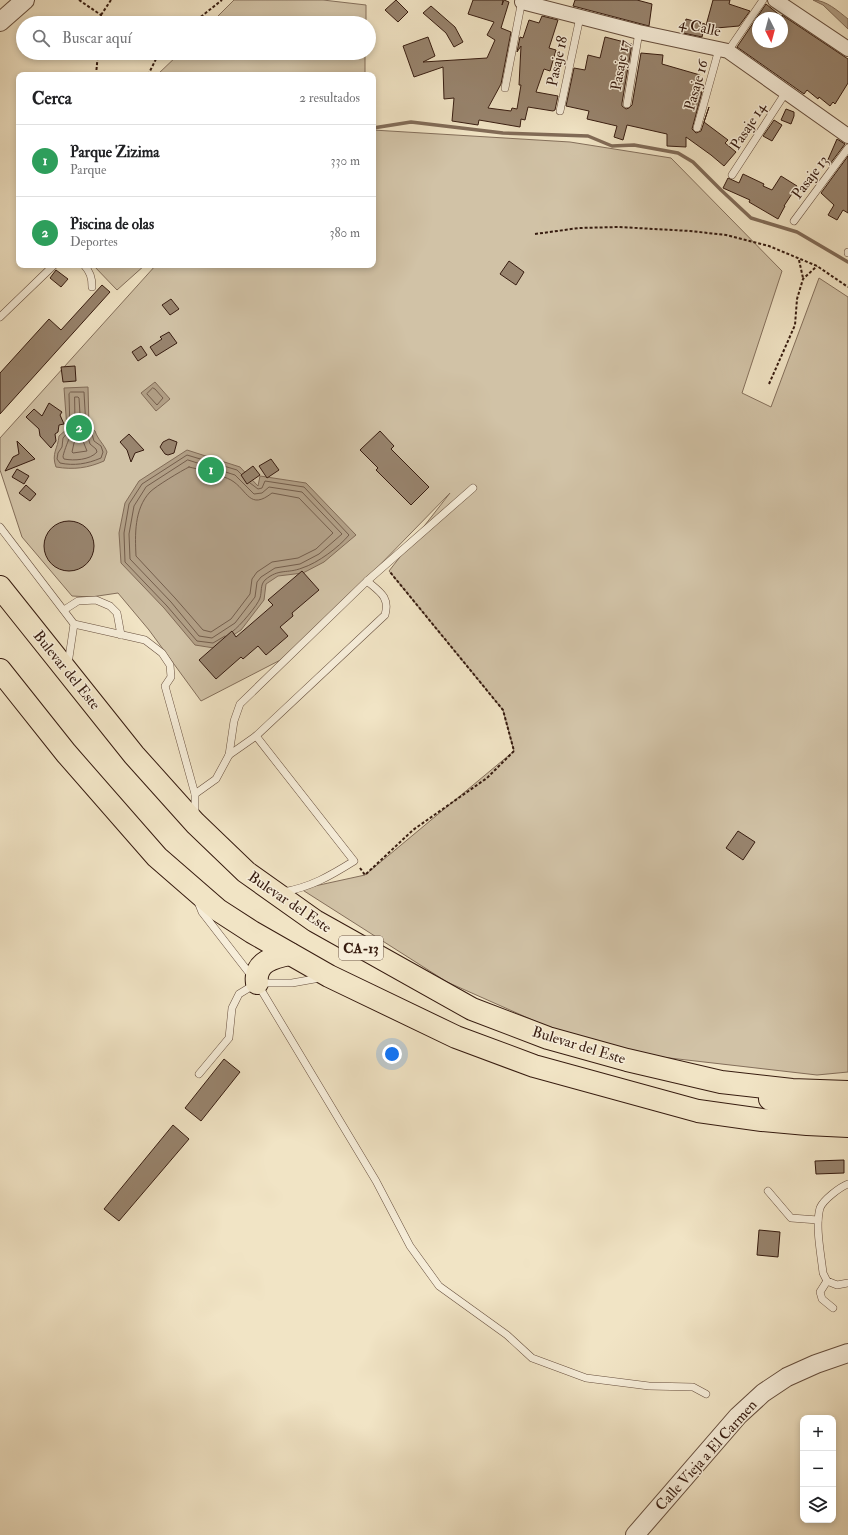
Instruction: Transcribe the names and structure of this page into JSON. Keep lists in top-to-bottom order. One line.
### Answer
{"streets":{"highway":["Bulevar del Este","CA-13"],"street":["4 Calle","Calle Vieja a El Carmen"],"lane":["Pasaje 18","Pasaje 17","Pasaje 16","Pasaje 14","Pasaje 13"]},"crossings":[["4 Calle","Pasaje 18"],["4 Calle","Pasaje 17"],["4 Calle","Pasaje 16"],["4 Calle","Pasaje 14"]],"north":"bottom","page":{"search":"Buscar aquí","heading":["Cerca","2 resultados"],"list":[{"mark":"1","name":"Parque Zizima","note":"Parque","value":"330 m"},{"mark":"2","name":"Piscina de olas","note":"Deportes","value":"380 m"}],"pins":["2","1"],"map_buttons":["+","−"]}}
